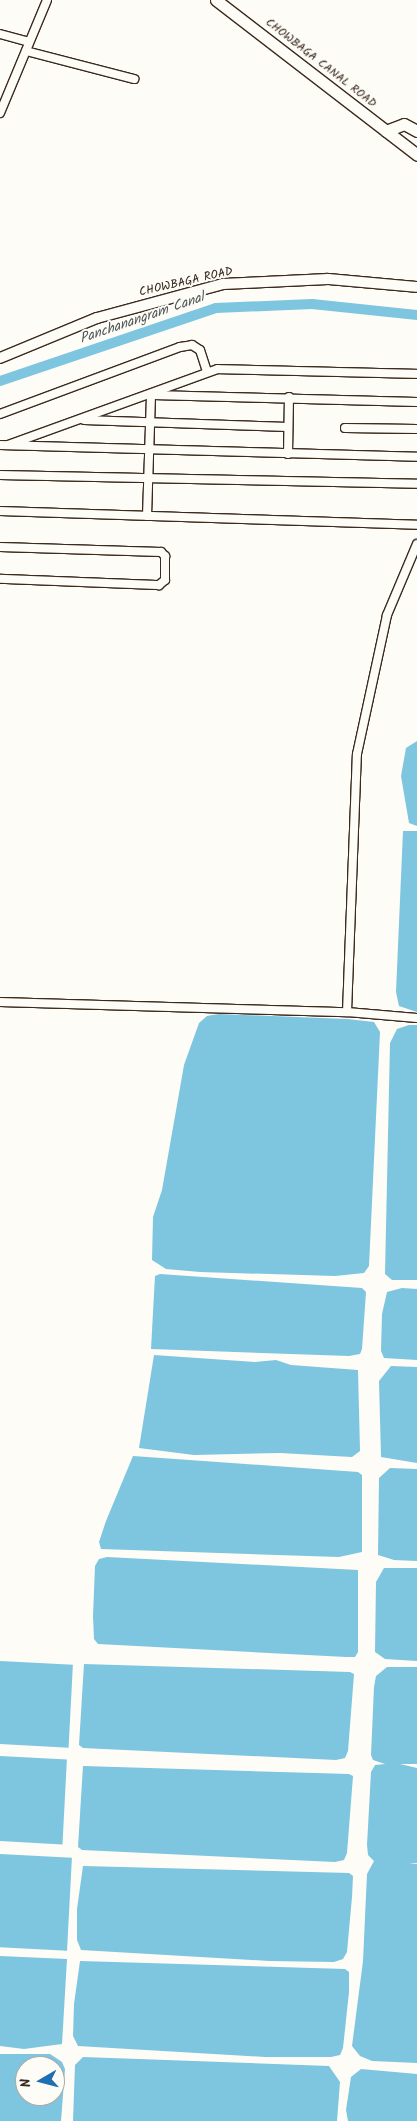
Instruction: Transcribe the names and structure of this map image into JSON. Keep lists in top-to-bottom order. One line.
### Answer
{"streets":{"main road":["CHOWBAGA CANAL ROAD"],"street":["CHOWBAGA ROAD"]},"water":["Panchanangram Canal"],"north":"left"}
